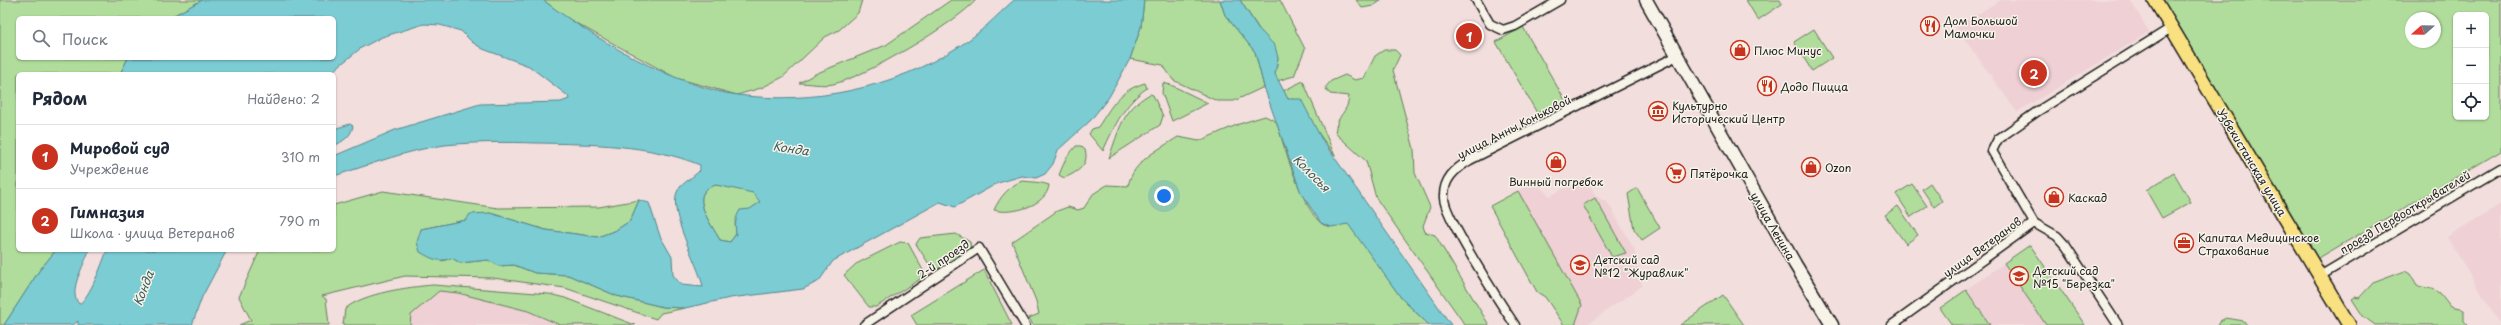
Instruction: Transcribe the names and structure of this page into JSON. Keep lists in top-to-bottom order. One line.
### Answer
{"streets":{"main road":["Узбекистанская улица","улица Ленина"],"street":["улица Анны Коньковой","проезд Первооткрывателей","улица Ветеранов","2-й проезд"]},"crossings":[["улица Анны Коньковой","улица Ленина"],["Узбекистанская улица","проезд Первооткрывателей"],["Узбекистанская улица","улица Ветеранов"]],"water":["Конда","Колосья"],"places":{"restaurant":["Дом Большой Мамочки","Додо Пицца"],"shop":["Плюс Минус","Винный погребок","Ozon","Каскад"],"museum":["Культурно Исторический Центр"],"supermarket":["Пятёрочка"],"office":["Капитал Медицинское Страхование"],"school or university":["Детский сад №12 \"Журавлик\"","Детский сад №15 \"Березка\""]},"north":"left","page":{"map_buttons":["+","−"],"search":"Поиск","pins":["1","2"],"heading":["Рядом","Найдено: 2"],"list":[{"mark":"1","name":"Мировой суд","note":"Учреждение","value":"310 m"},{"mark":"2","name":"Гимназия","note":"Школа · улица Ветеранов","value":"790 m"}]}}
